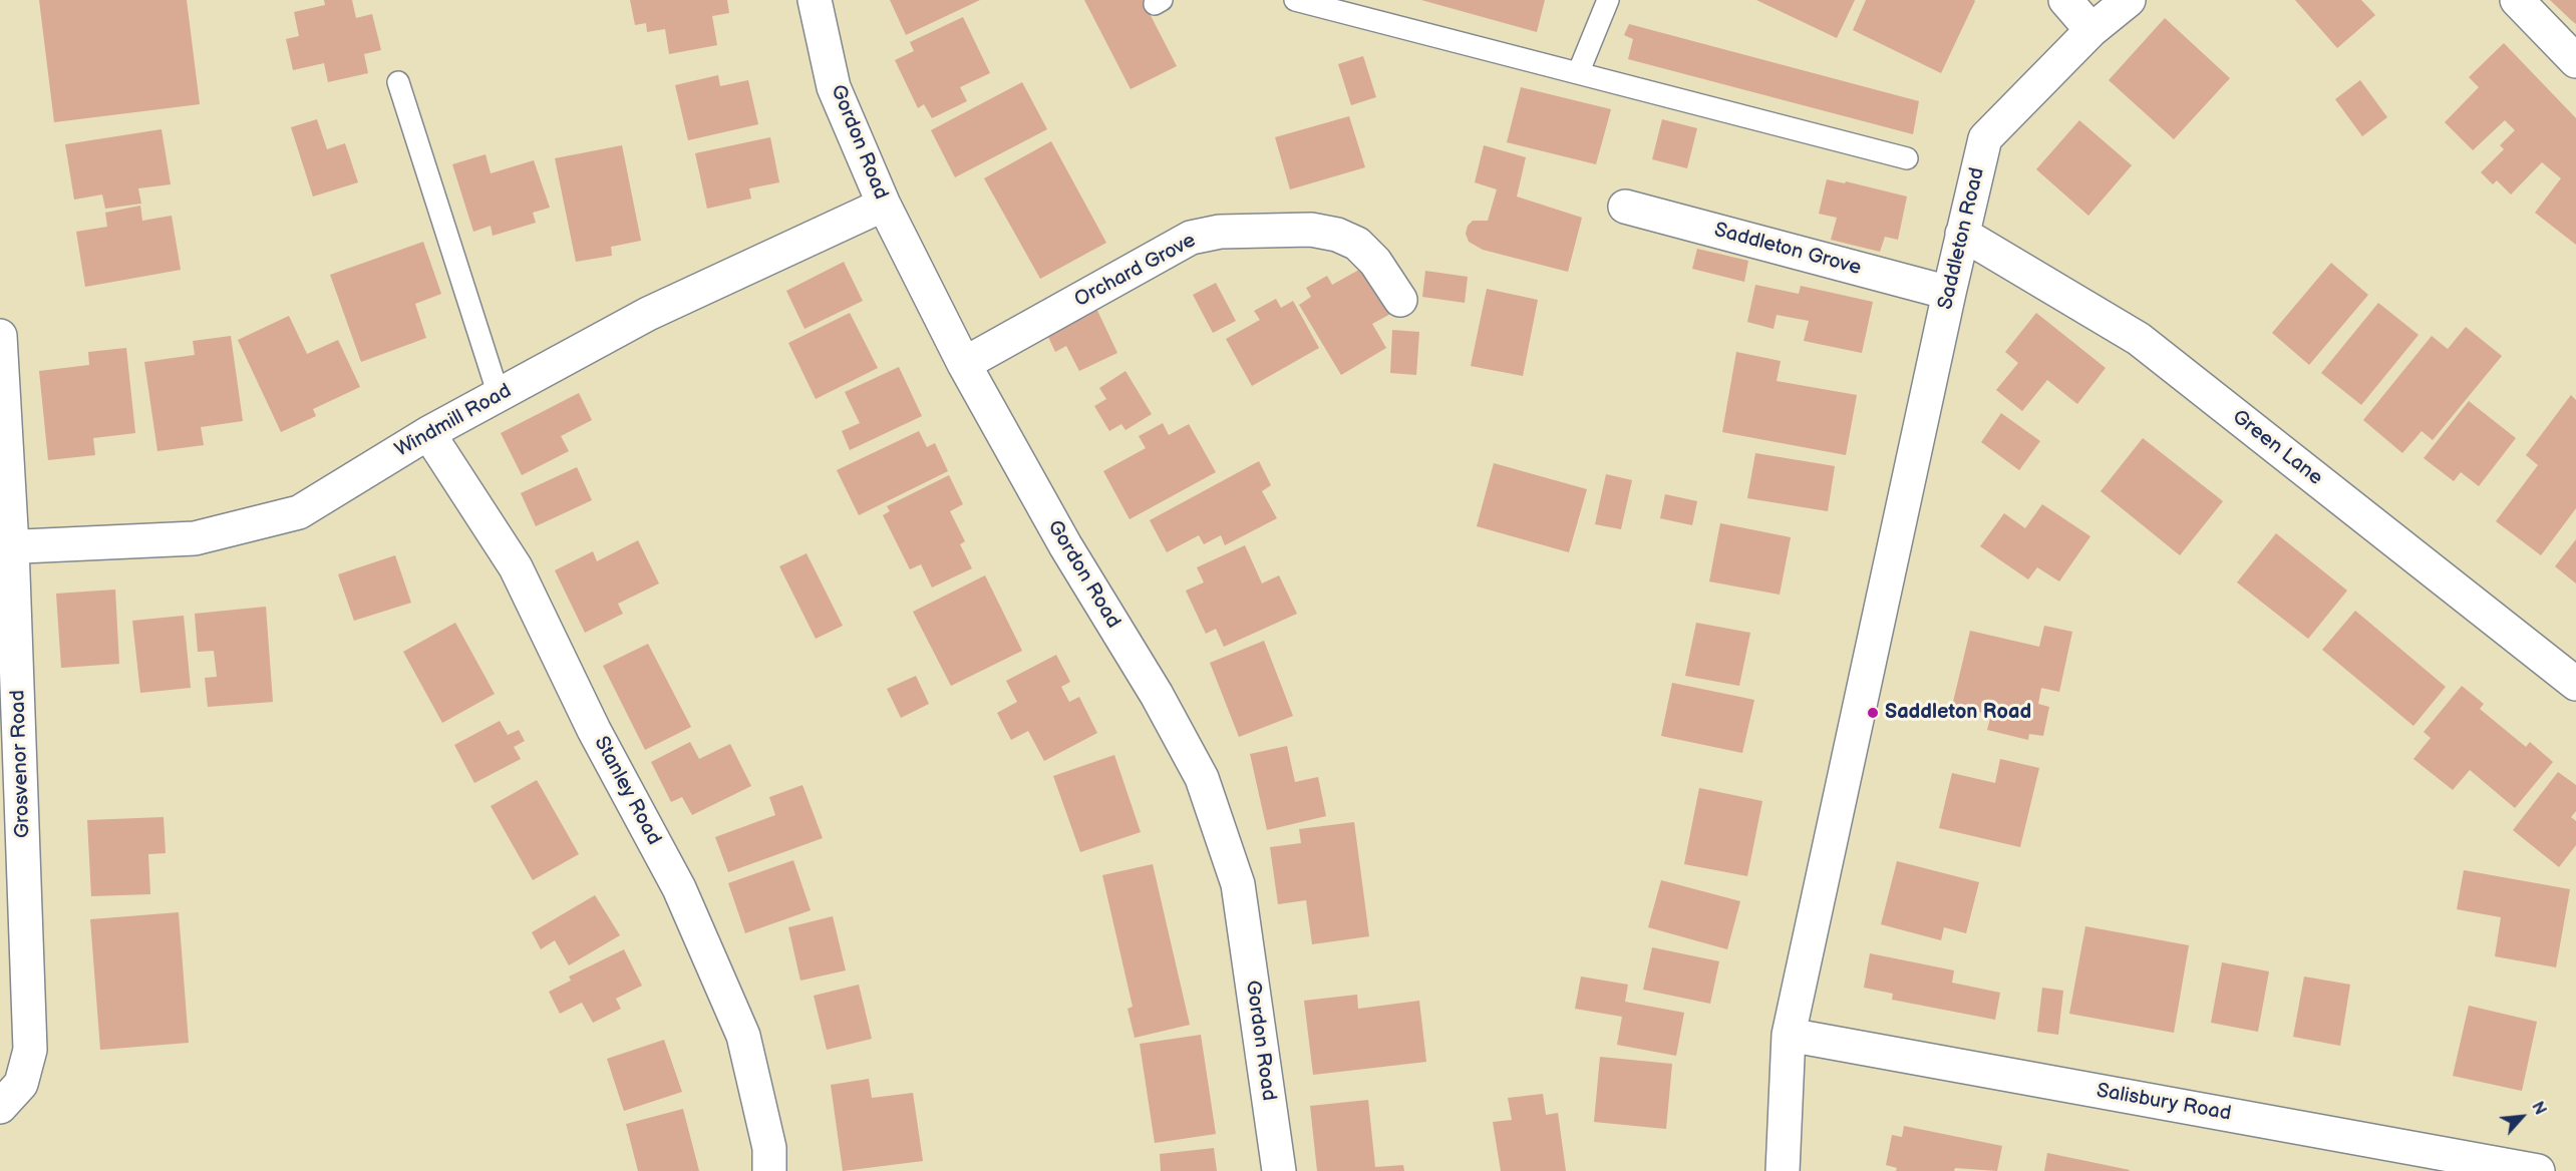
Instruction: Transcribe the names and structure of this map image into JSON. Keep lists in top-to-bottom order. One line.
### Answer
{"streets":{"street":["Gordon Road","Saddleton Road","Saddleton Grove","Orchard Grove","Windmill Road","Green Lane","Grosvenor Road","Stanley Road","Salisbury Road"]},"crossings":[["Gordon Road","Orchard Grove"],["Gordon Road","Windmill Road"],["Saddleton Road","Saddleton Grove"],["Saddleton Road","Green Lane"],["Saddleton Road","Salisbury Road"],["Windmill Road","Grosvenor Road"],["Windmill Road","Stanley Road"]],"places":["Saddleton Road"],"north":"top right"}
